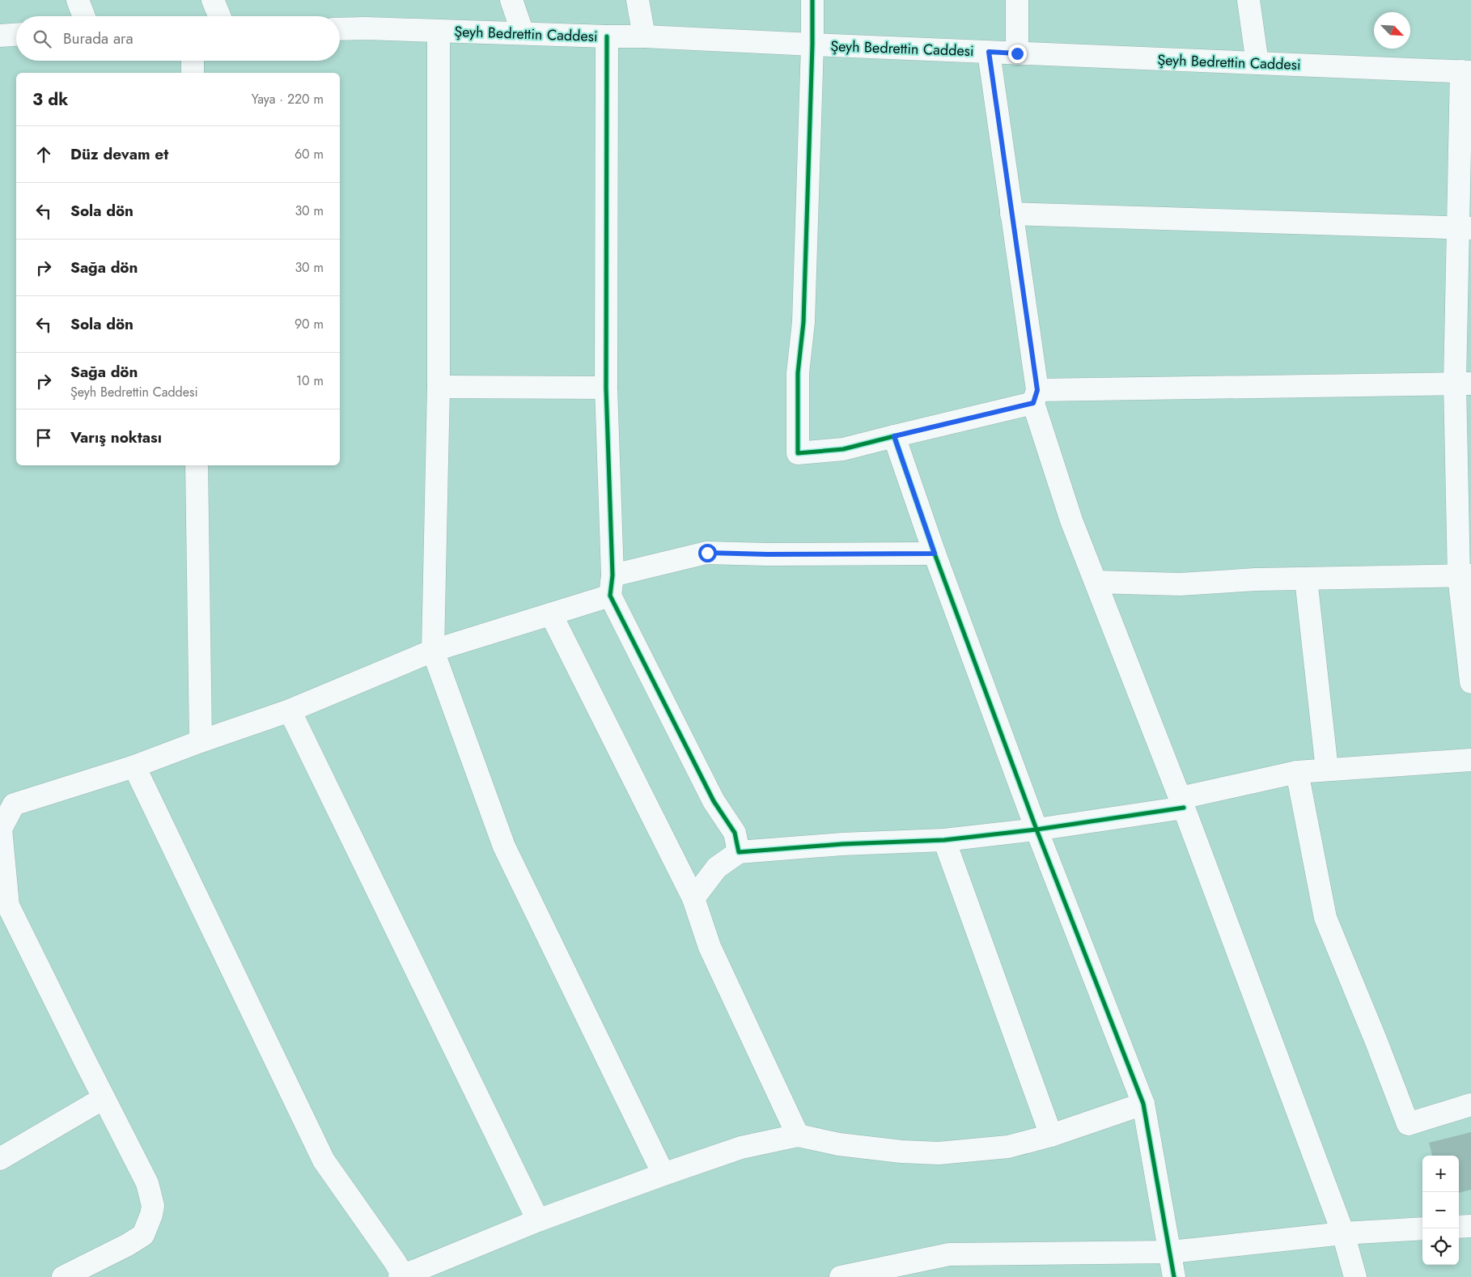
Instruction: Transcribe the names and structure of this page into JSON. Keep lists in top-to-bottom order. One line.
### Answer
{"streets":{"street":["Şeyh Bedrettin Caddesi"]},"north":"bottom right","page":{"search":"Burada ara","heading":["3 dk","Yaya · 220 m"],"list":[["Düz devam et","60 m"],["Sola dön","30 m"],["Sağa dön","30 m"],["Sola dön","90 m"],["Sağa dön","Şeyh Bedrettin Caddesi","10 m"],"Varış noktası"],"map_buttons":["+","−"]}}
